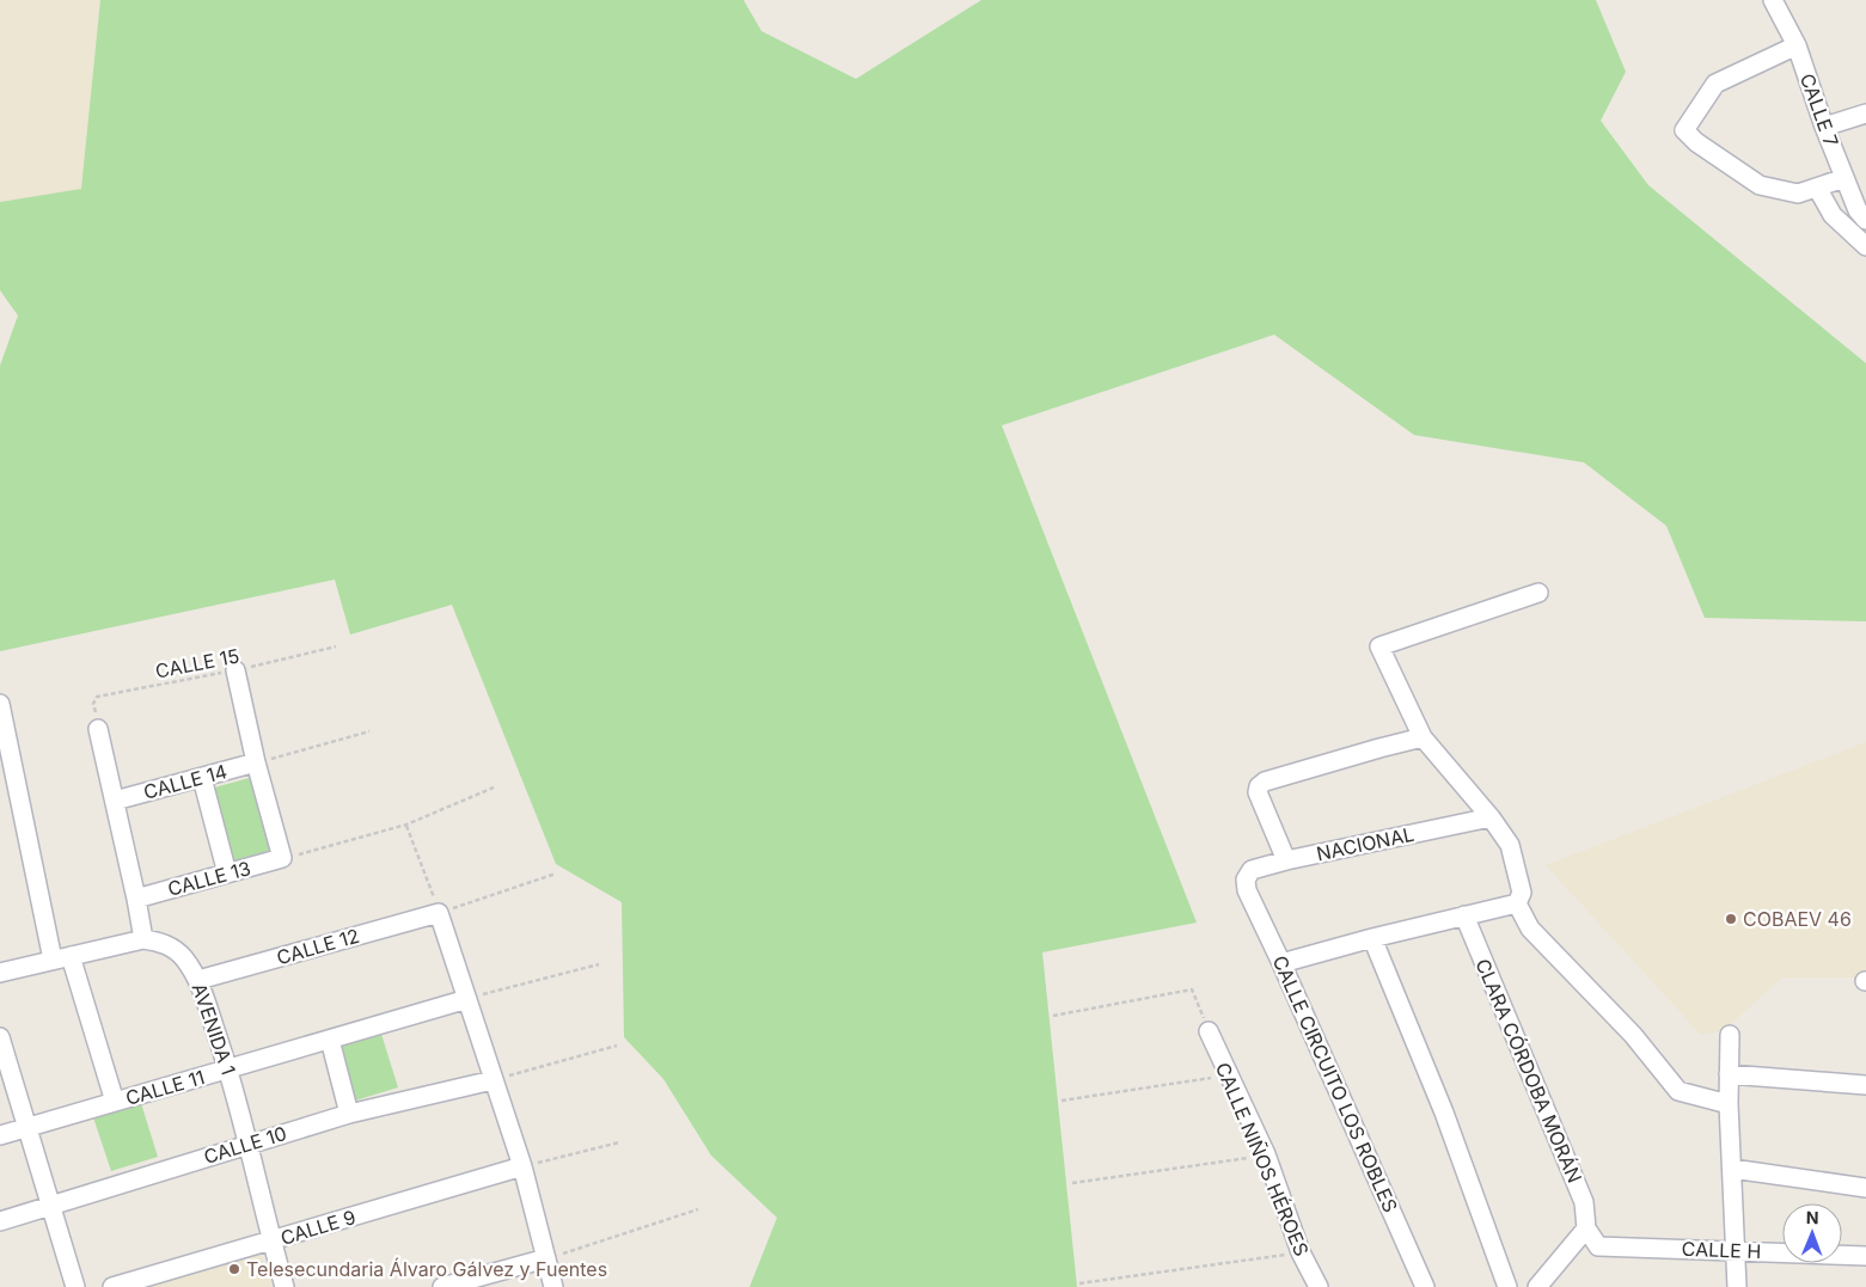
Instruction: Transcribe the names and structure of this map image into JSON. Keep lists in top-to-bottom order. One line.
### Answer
{"streets":{"street":["CALLE 7","CALLE 14","NACIONAL","CALLE 13","CALLE 12","AVENIDA 1","CLARA CÓRDOBA MORÁN","CALLE CIRCUITO LOS ROBLES","CALLE 11","CALLE 10","CALLE NIÑOS HÉROES","CALLE 9","CALLE H"],"path":["CALLE 15"]},"crossings":[["NACIONAL","CALLE CIRCUITO LOS ROBLES"],["CALLE 12","AVENIDA 1"],["AVENIDA 1","CALLE 11"],["AVENIDA 1","CALLE 10"],["AVENIDA 1","CALLE 9"],["CLARA CÓRDOBA MORÁN","CALLE H"]],"places":["COBAEV 46","Telesecundaria Álvaro Gálvez y Fuentes"],"north":"top"}
